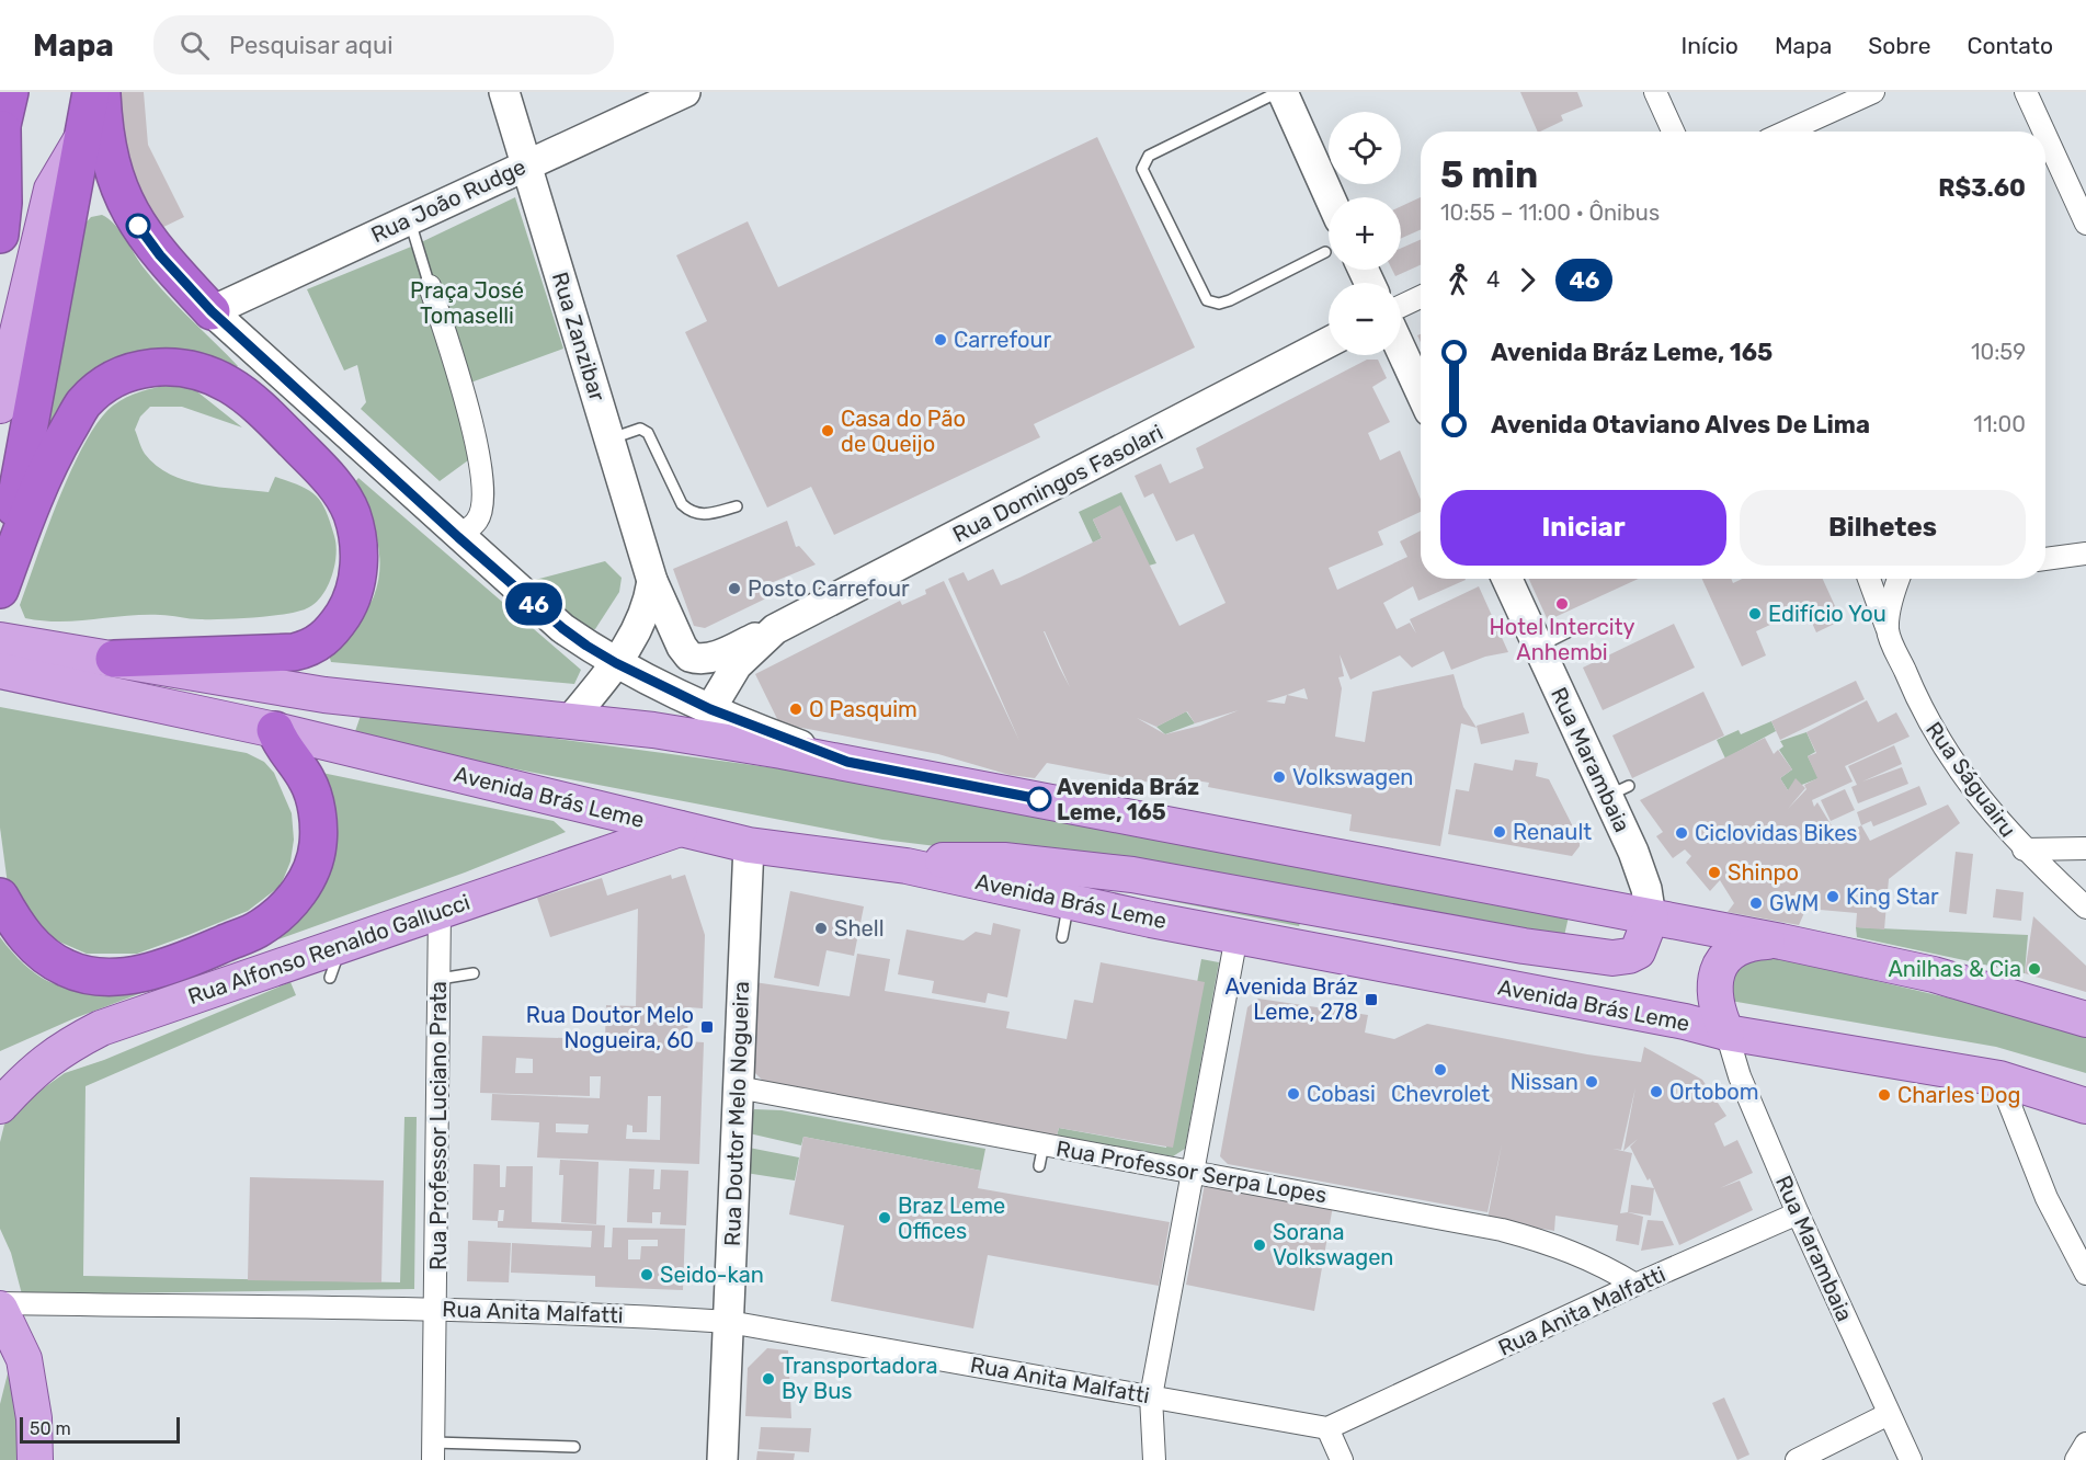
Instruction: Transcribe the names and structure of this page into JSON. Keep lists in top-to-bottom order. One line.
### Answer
{"streets":{"main road":["Avenida Brás Leme","Rua Alfonso Renaldo Gallucci"],"street":["Rua João Rudge","Rua Zanzibar","Rua Domingos Fasolari","Rua Marambaia","Rua Ságuairu","Rua Doutor Melo Nogueira","Rua Professor Luciano Prata","Rua Professor Serpa Lopes","Rua Anita Malfatti"]},"crossings":[["Rua João Rudge","Rua Zanzibar"],["Rua Zanzibar","Rua Domingos Fasolari"],["Rua Marambaia","Avenida Brás Leme"],["Rua Marambaia","Rua Anita Malfatti"],["Avenida Brás Leme","Rua Alfonso Renaldo Gallucci"],["Avenida Brás Leme","Rua Doutor Melo Nogueira"],["Rua Alfonso Renaldo Gallucci","Rua Professor Luciano Prata"],["Rua Doutor Melo Nogueira","Rua Professor Serpa Lopes"],["Rua Doutor Melo Nogueira","Rua Anita Malfatti"],["Rua Professor Luciano Prata","Rua Anita Malfatti"],["Rua Professor Serpa Lopes","Rua Anita Malfatti"]],"parks":["Praça José Tomaselli"],"places":{"other":["Carrefour","Casa do Pão de Queijo","Posto Carrefour","Hotel Intercity Anhembi","Edifício You","O Pasquim","Volkswagen","Avenida Bráz Leme, 165","Renault","Ciclovidas Bikes","Shinpo","King Star","GWM","Shell","Anilhas & Cia","Chevrolet","Nissan","Ortobom","Cobasi","Charles Dog","Braz Leme Offices","Sorana Volkswagen","Seido-kan","Transportadora By Bus"],"transit":["Avenida Bráz Leme, 278","Rua Doutor Melo Nogueira, 60"]},"lines":["bus line 46"],"scale_bar":"50 m","page":{"header":"Mapa","search":"Pesquisar aqui","nav":["Início","Mapa","Sobre","Contato"],"on_map":"46","map_buttons":["+","−"],"heading":["5 min","10:55 – 11:00 · Ônibus","R$3.60"],"legs":["4","46"],"list":[{"name":"Avenida Bráz Leme, 165","value":"10:59"},{"name":"Avenida Otaviano Alves De Lima","value":"11:00"}],"buttons":["Iniciar","Bilhetes"],"scale":"50 m"}}
